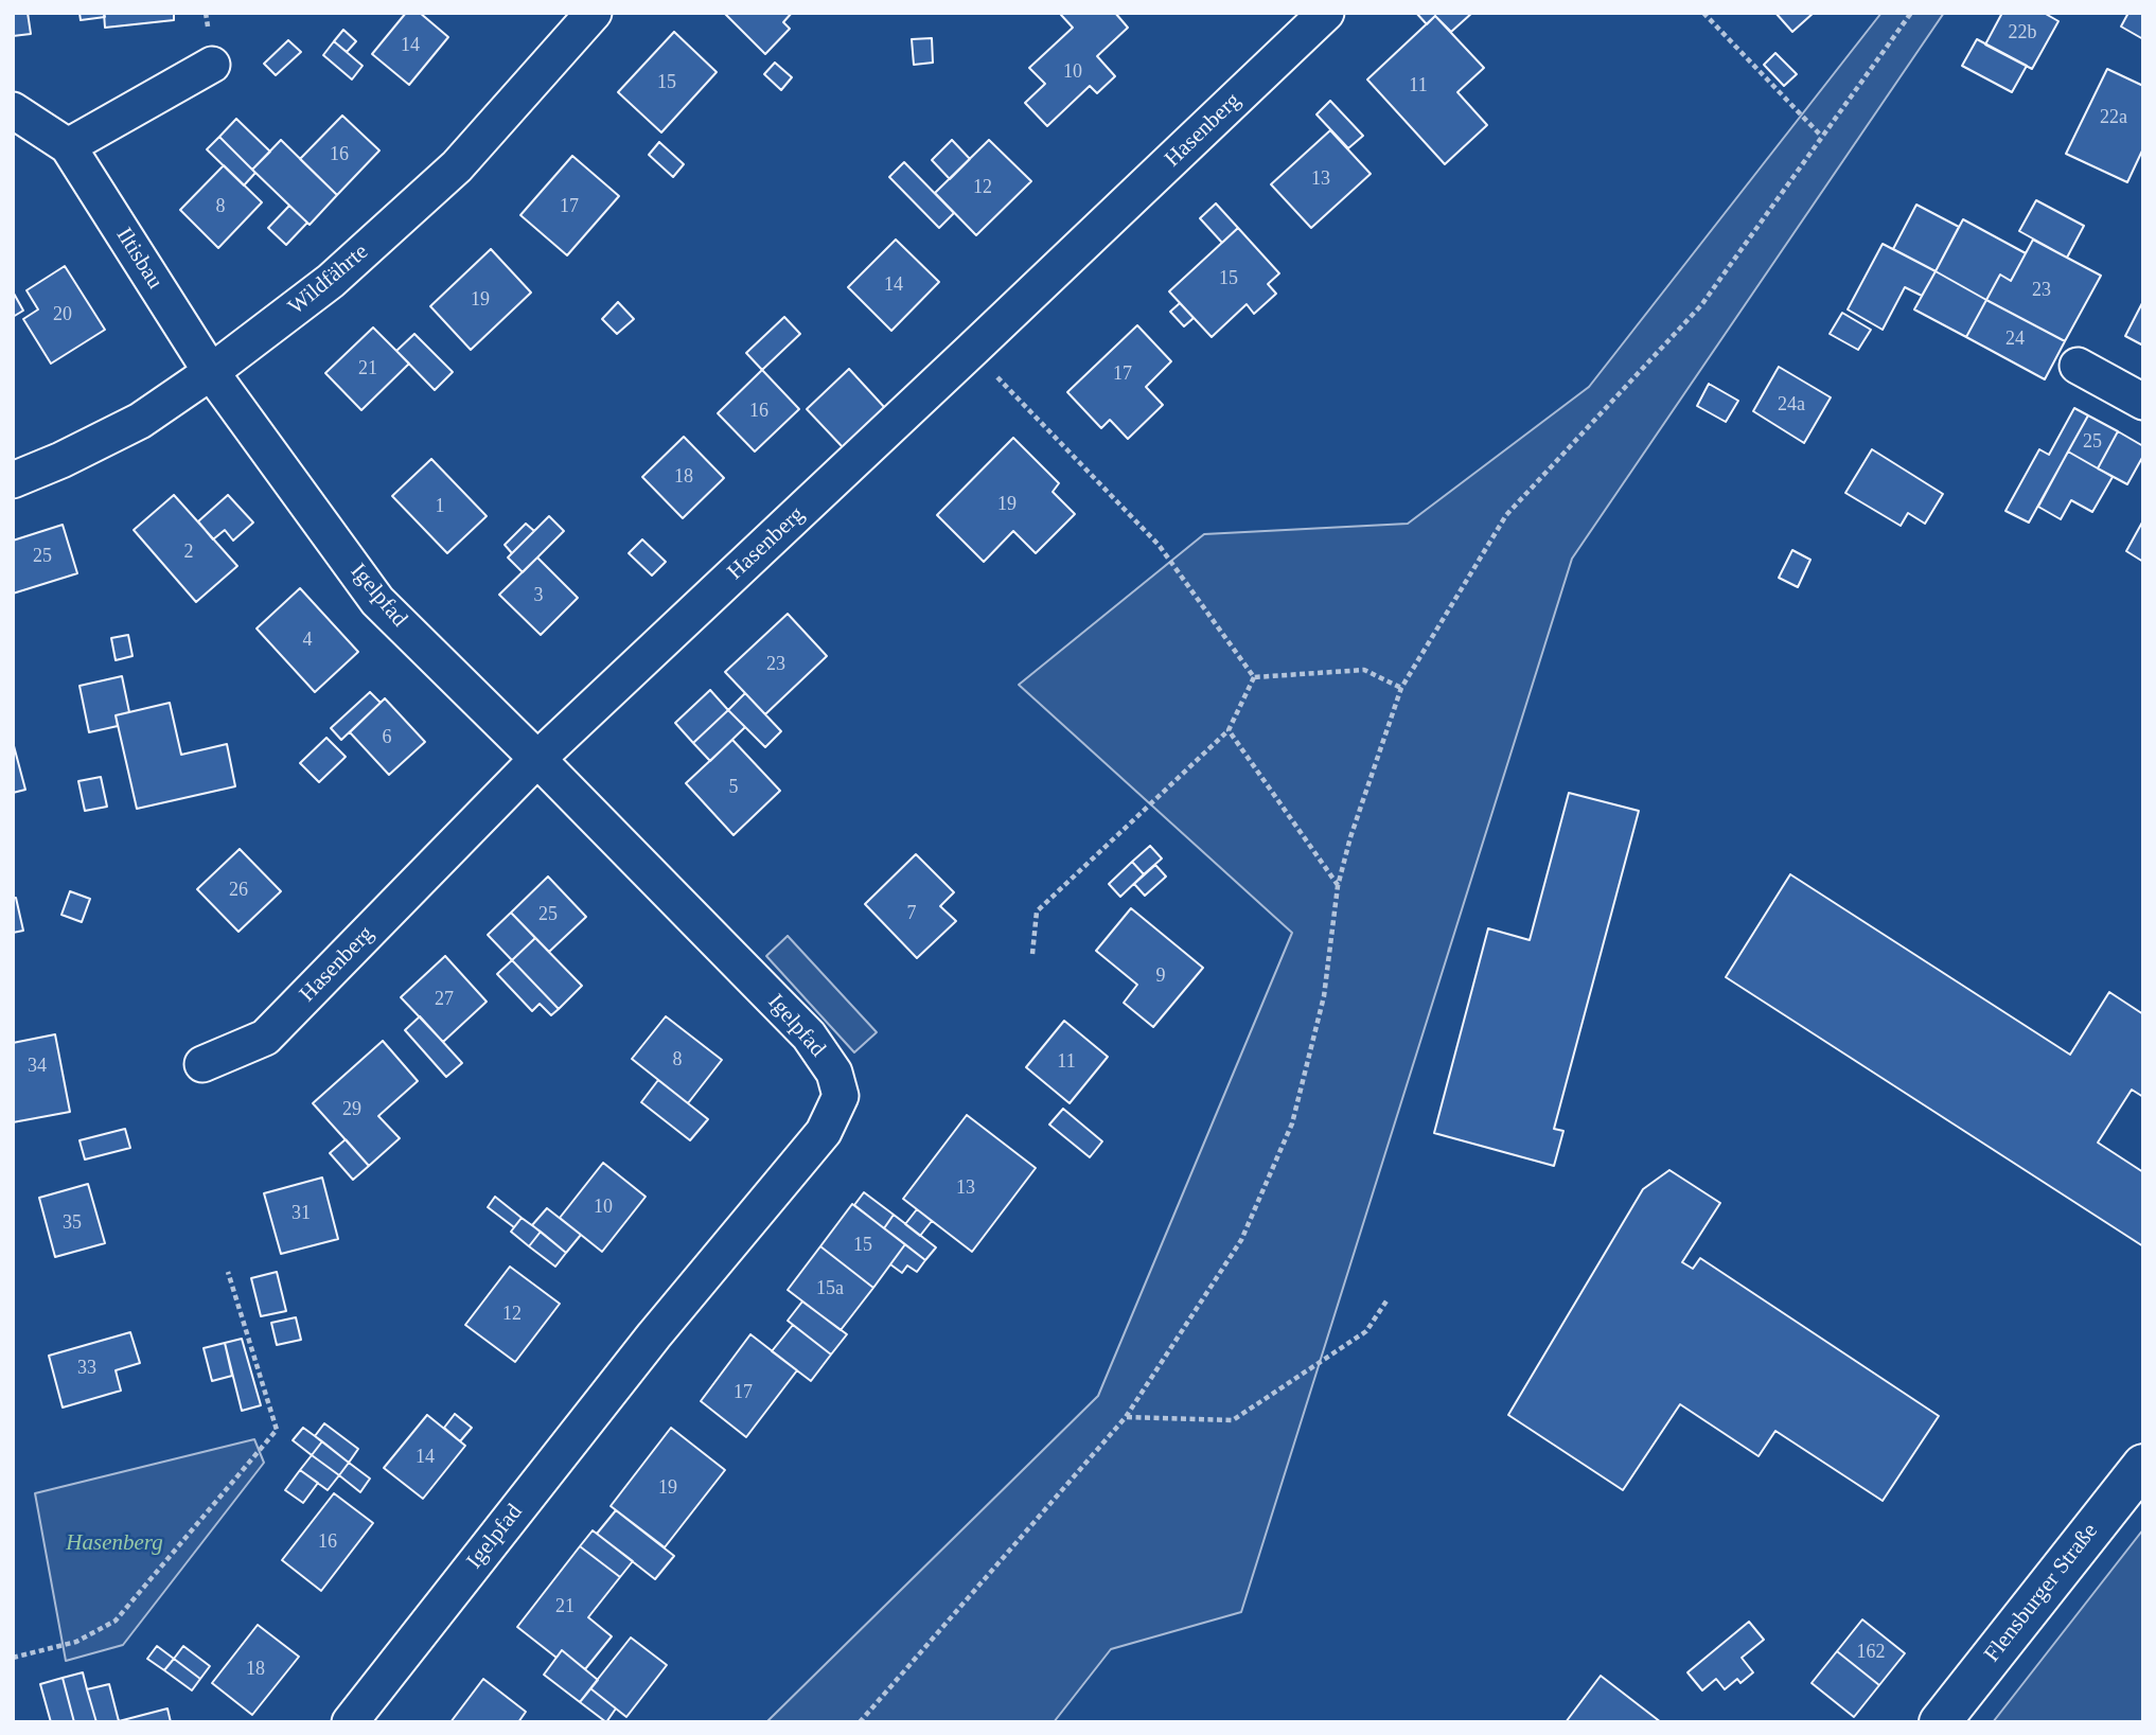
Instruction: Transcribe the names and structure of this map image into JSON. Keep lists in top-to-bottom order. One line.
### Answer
{"streets":{"street":["Hasenberg","Iltisbau","Wildfährte","Igelpfad","Flensburger Straße"]},"crossings":[["Hasenberg","Igelpfad"],["Iltisbau","Wildfährte"],["Iltisbau","Igelpfad"],["Wildfährte","Igelpfad"]],"parks":["Hasenberg"],"house_numbers":["22b","14","10","15","11","22a","16","13","12","8","17","15","14","23","19","20","24","21","17","24a","16","25","18","19","1","2","25","3","4","23","6","5","26","7","25","9","27","8","11","34","29","13","10","31","35","15","15a","12","33","17","14","19","16","21","162","18"]}
